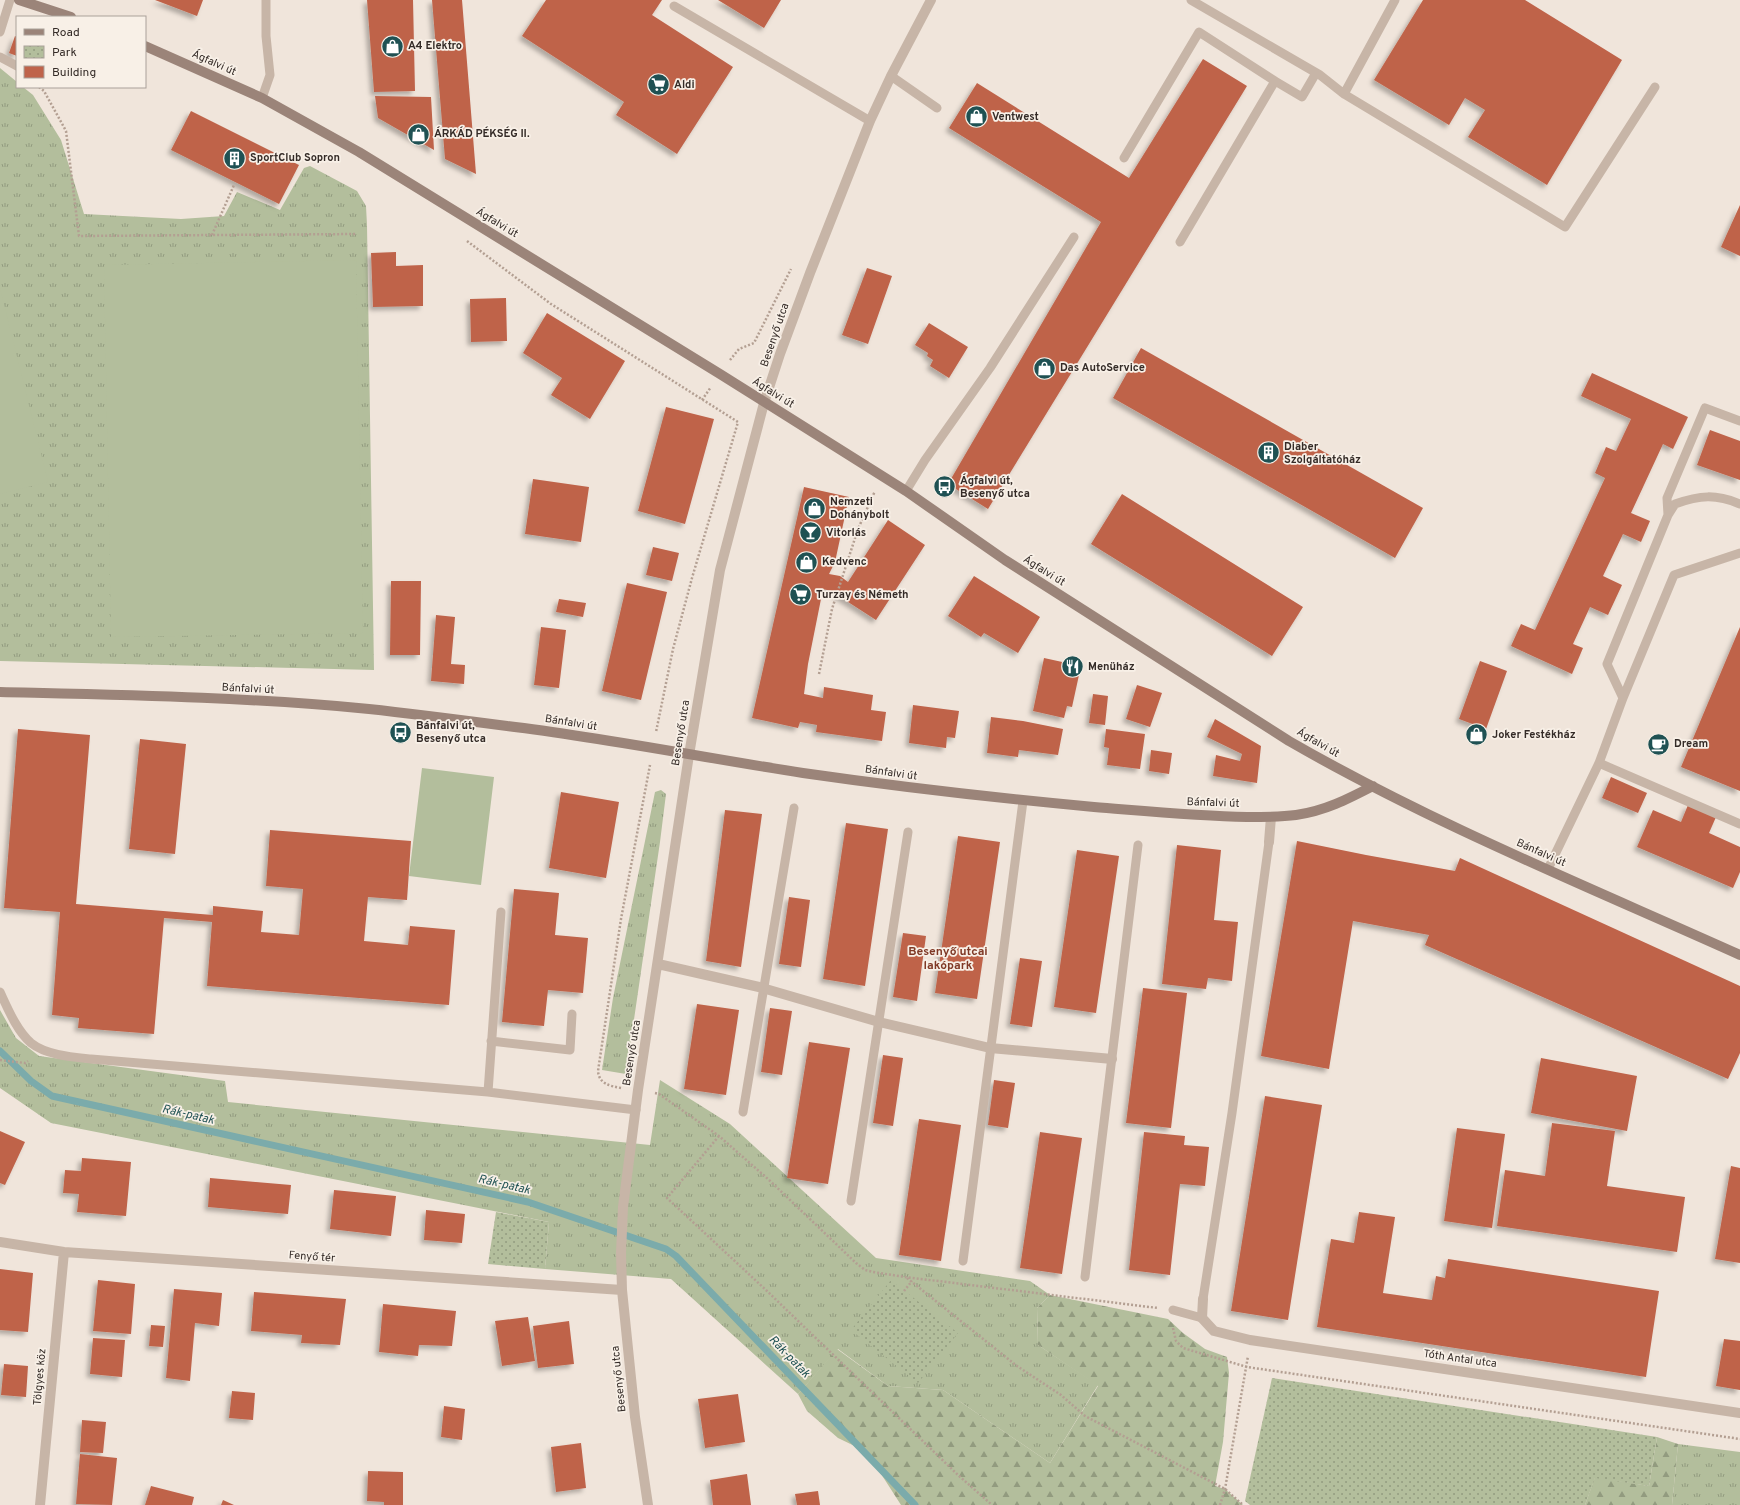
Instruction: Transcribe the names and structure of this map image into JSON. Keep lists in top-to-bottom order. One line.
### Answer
{"streets":{"main road":["Ágfalvi út","Bánfalvi út"],"street":["Besenyő utca","Fenyő tér","Tóth Antal utca","Tölgyes köz"]},"crossings":[["Ágfalvi út","Besenyő utca"],["Ágfalvi út","Bánfalvi út"],["Besenyő utca","Bánfalvi út"],["Besenyő utca","Fenyő tér"],["Fenyő tér","Tölgyes köz"]],"districts":["Besenyő utcai lakópark"],"water":["Rák-patak"],"places":{"shop":["A4 Elektro","Ventwest","ÁRKÁD PÉKSÉG II.","Das AutoService","Nemzeti Dohánybolt","Kedvenc","Joker Festékház"],"supermarket":["Aldi","Turzay és Németh"],"building":["SportClub Sopron","Diaber Szolgáltatóház"],"bus stop":["Ágfalvi út, Besenyő utca","Bánfalvi út, Besenyő utca"],"bar":["Vitorlás"],"restaurant":["Menüház"],"cafe":["Dream"]},"legend":["Road","Park","Building"]}
